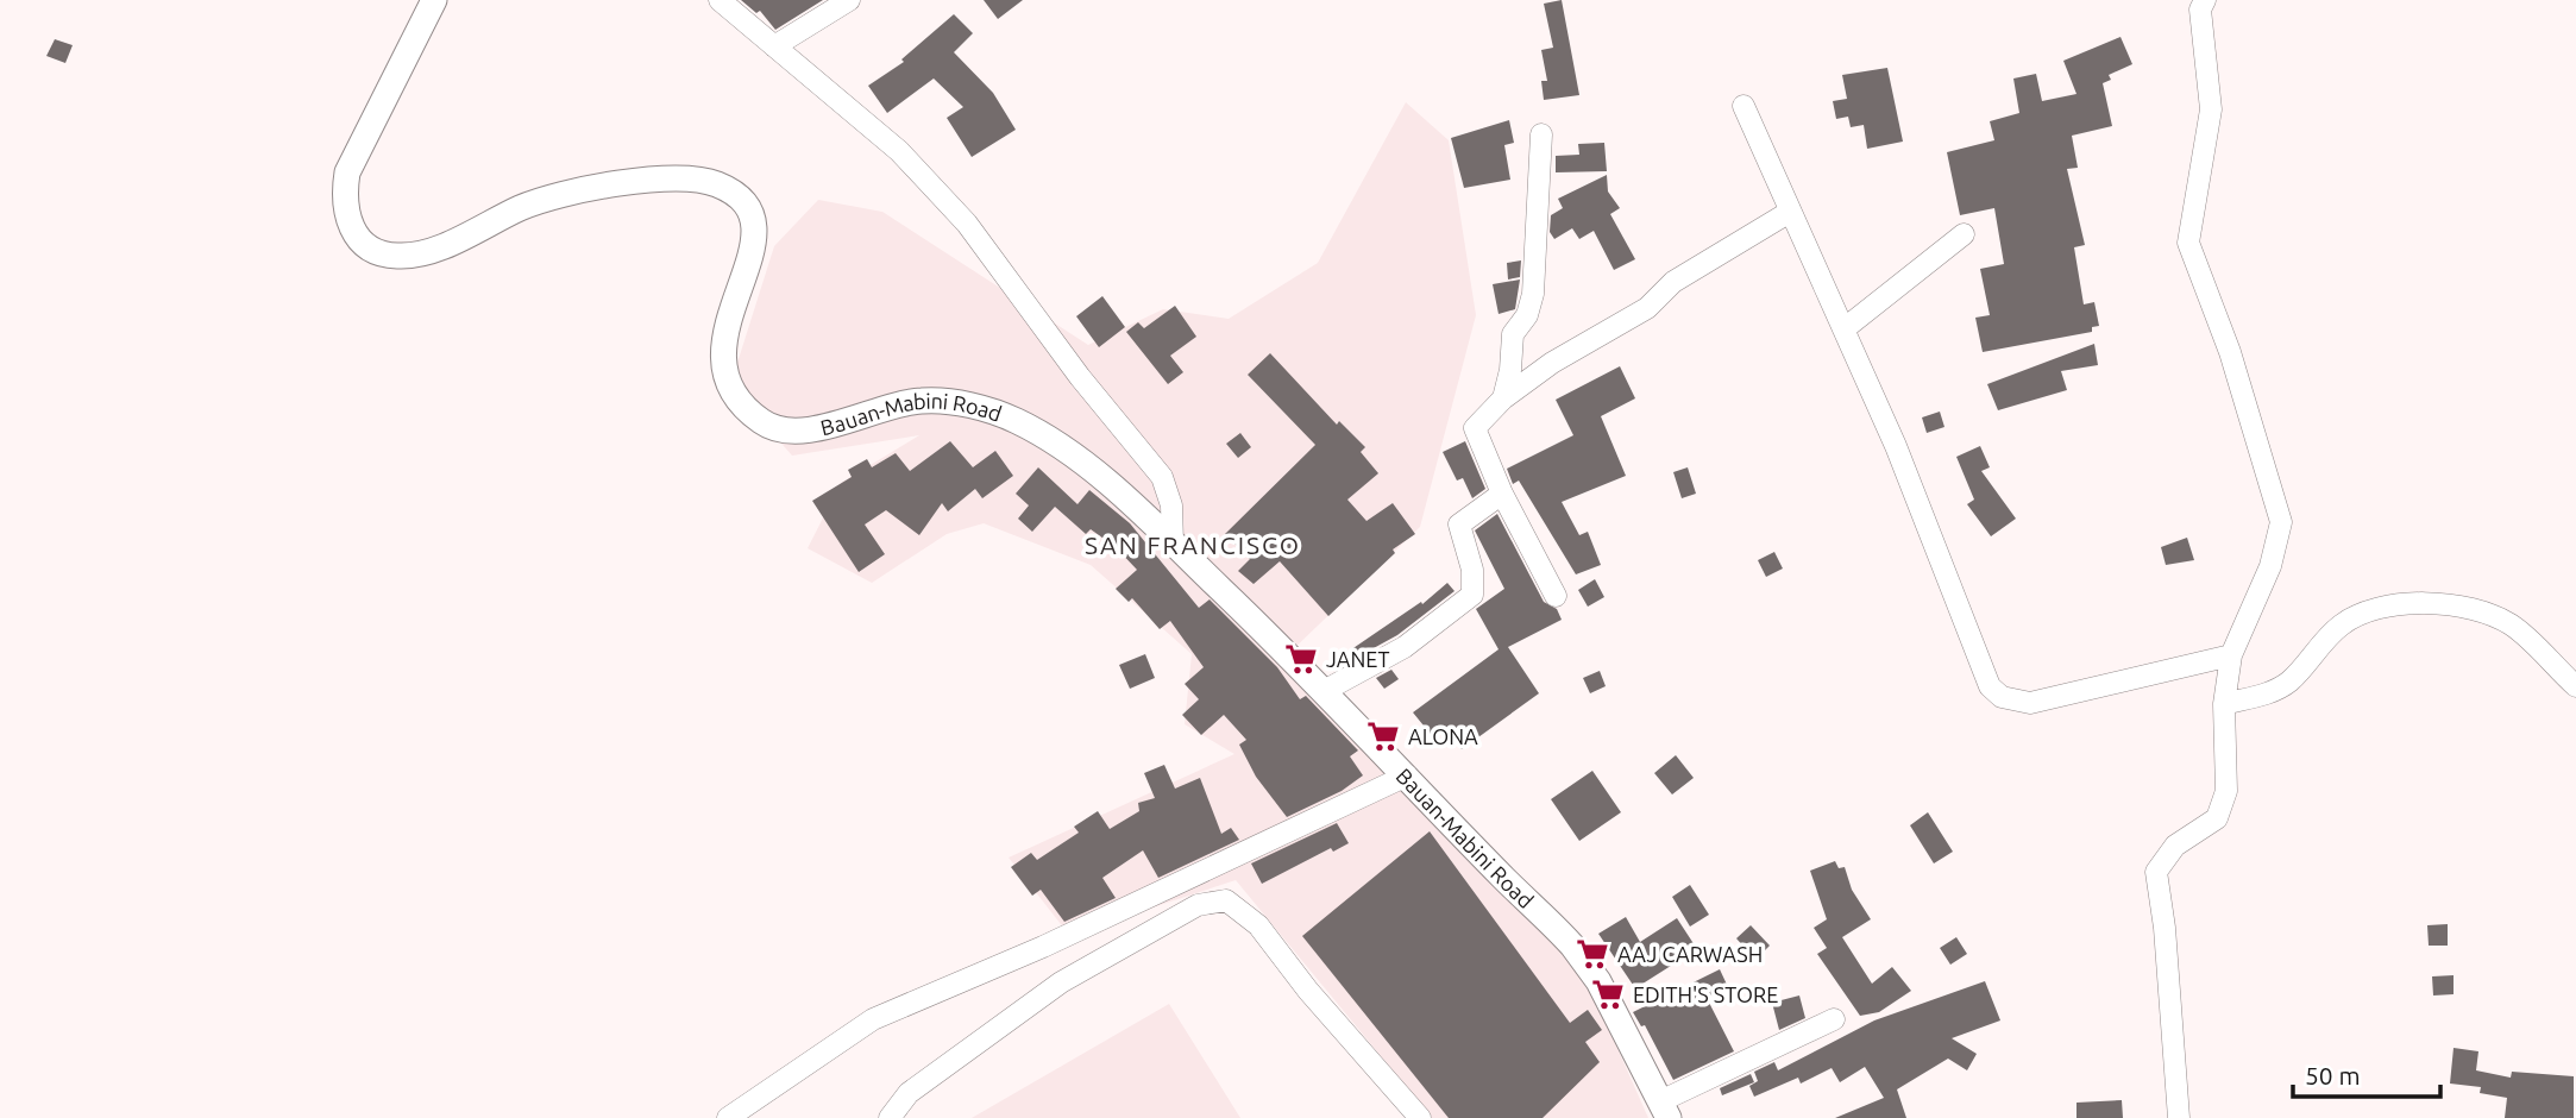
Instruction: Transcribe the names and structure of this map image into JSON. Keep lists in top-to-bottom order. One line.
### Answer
{"streets":{"main road":["Bauan-Mabini Road"]},"districts":["SAN FRANCISCO"],"places":{"supermarket":["JANET","ALONA","AAJ CARWASH","EDITH'S STORE"]},"scale_bar":"50 m"}
